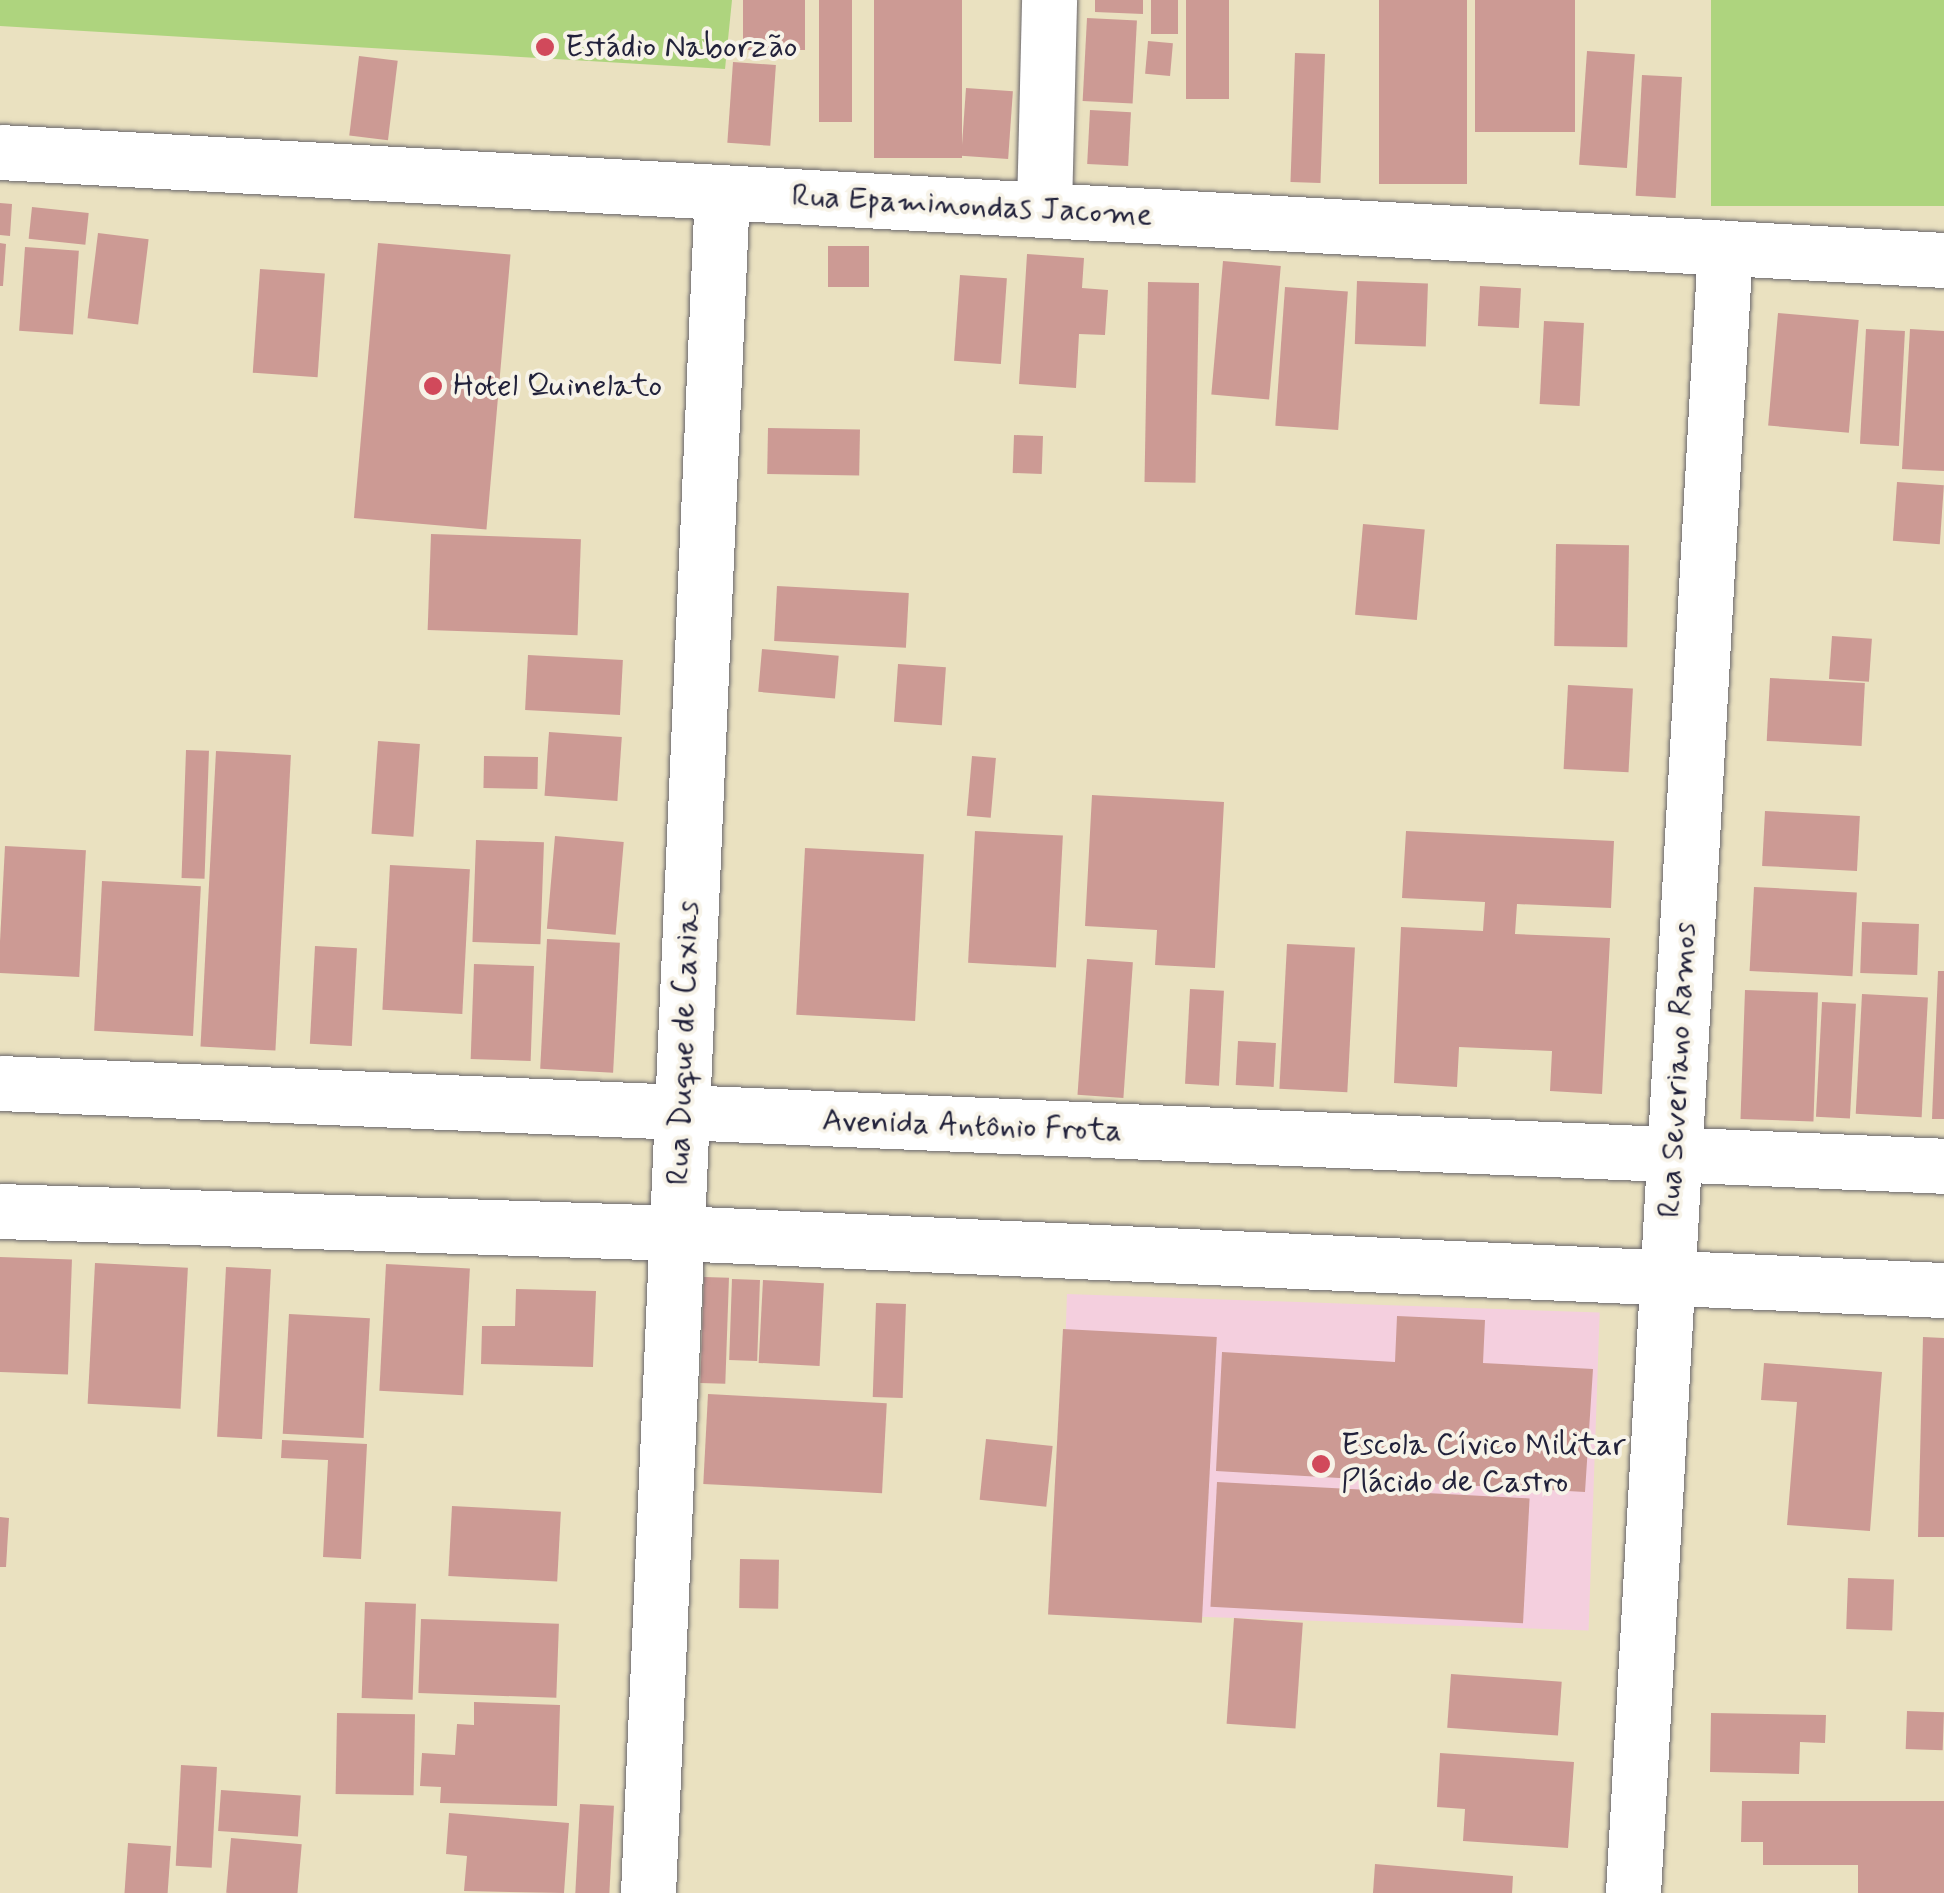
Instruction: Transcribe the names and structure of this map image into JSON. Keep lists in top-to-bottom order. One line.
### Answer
{"streets":{"street":["Rua Epaminondas Jacome","Rua Duque de Caxias","Rua Severiano Ramos","Avenida Antônio Frota"]},"crossings":[["Rua Epaminondas Jacome","Rua Duque de Caxias"],["Rua Epaminondas Jacome","Rua Severiano Ramos"],["Rua Duque de Caxias","Avenida Antônio Frota"],["Rua Severiano Ramos","Avenida Antônio Frota"]],"places":["Estádio Naborzão","Hotel Quinelato","Escola Cívico Militar Plácido de Castro"]}
